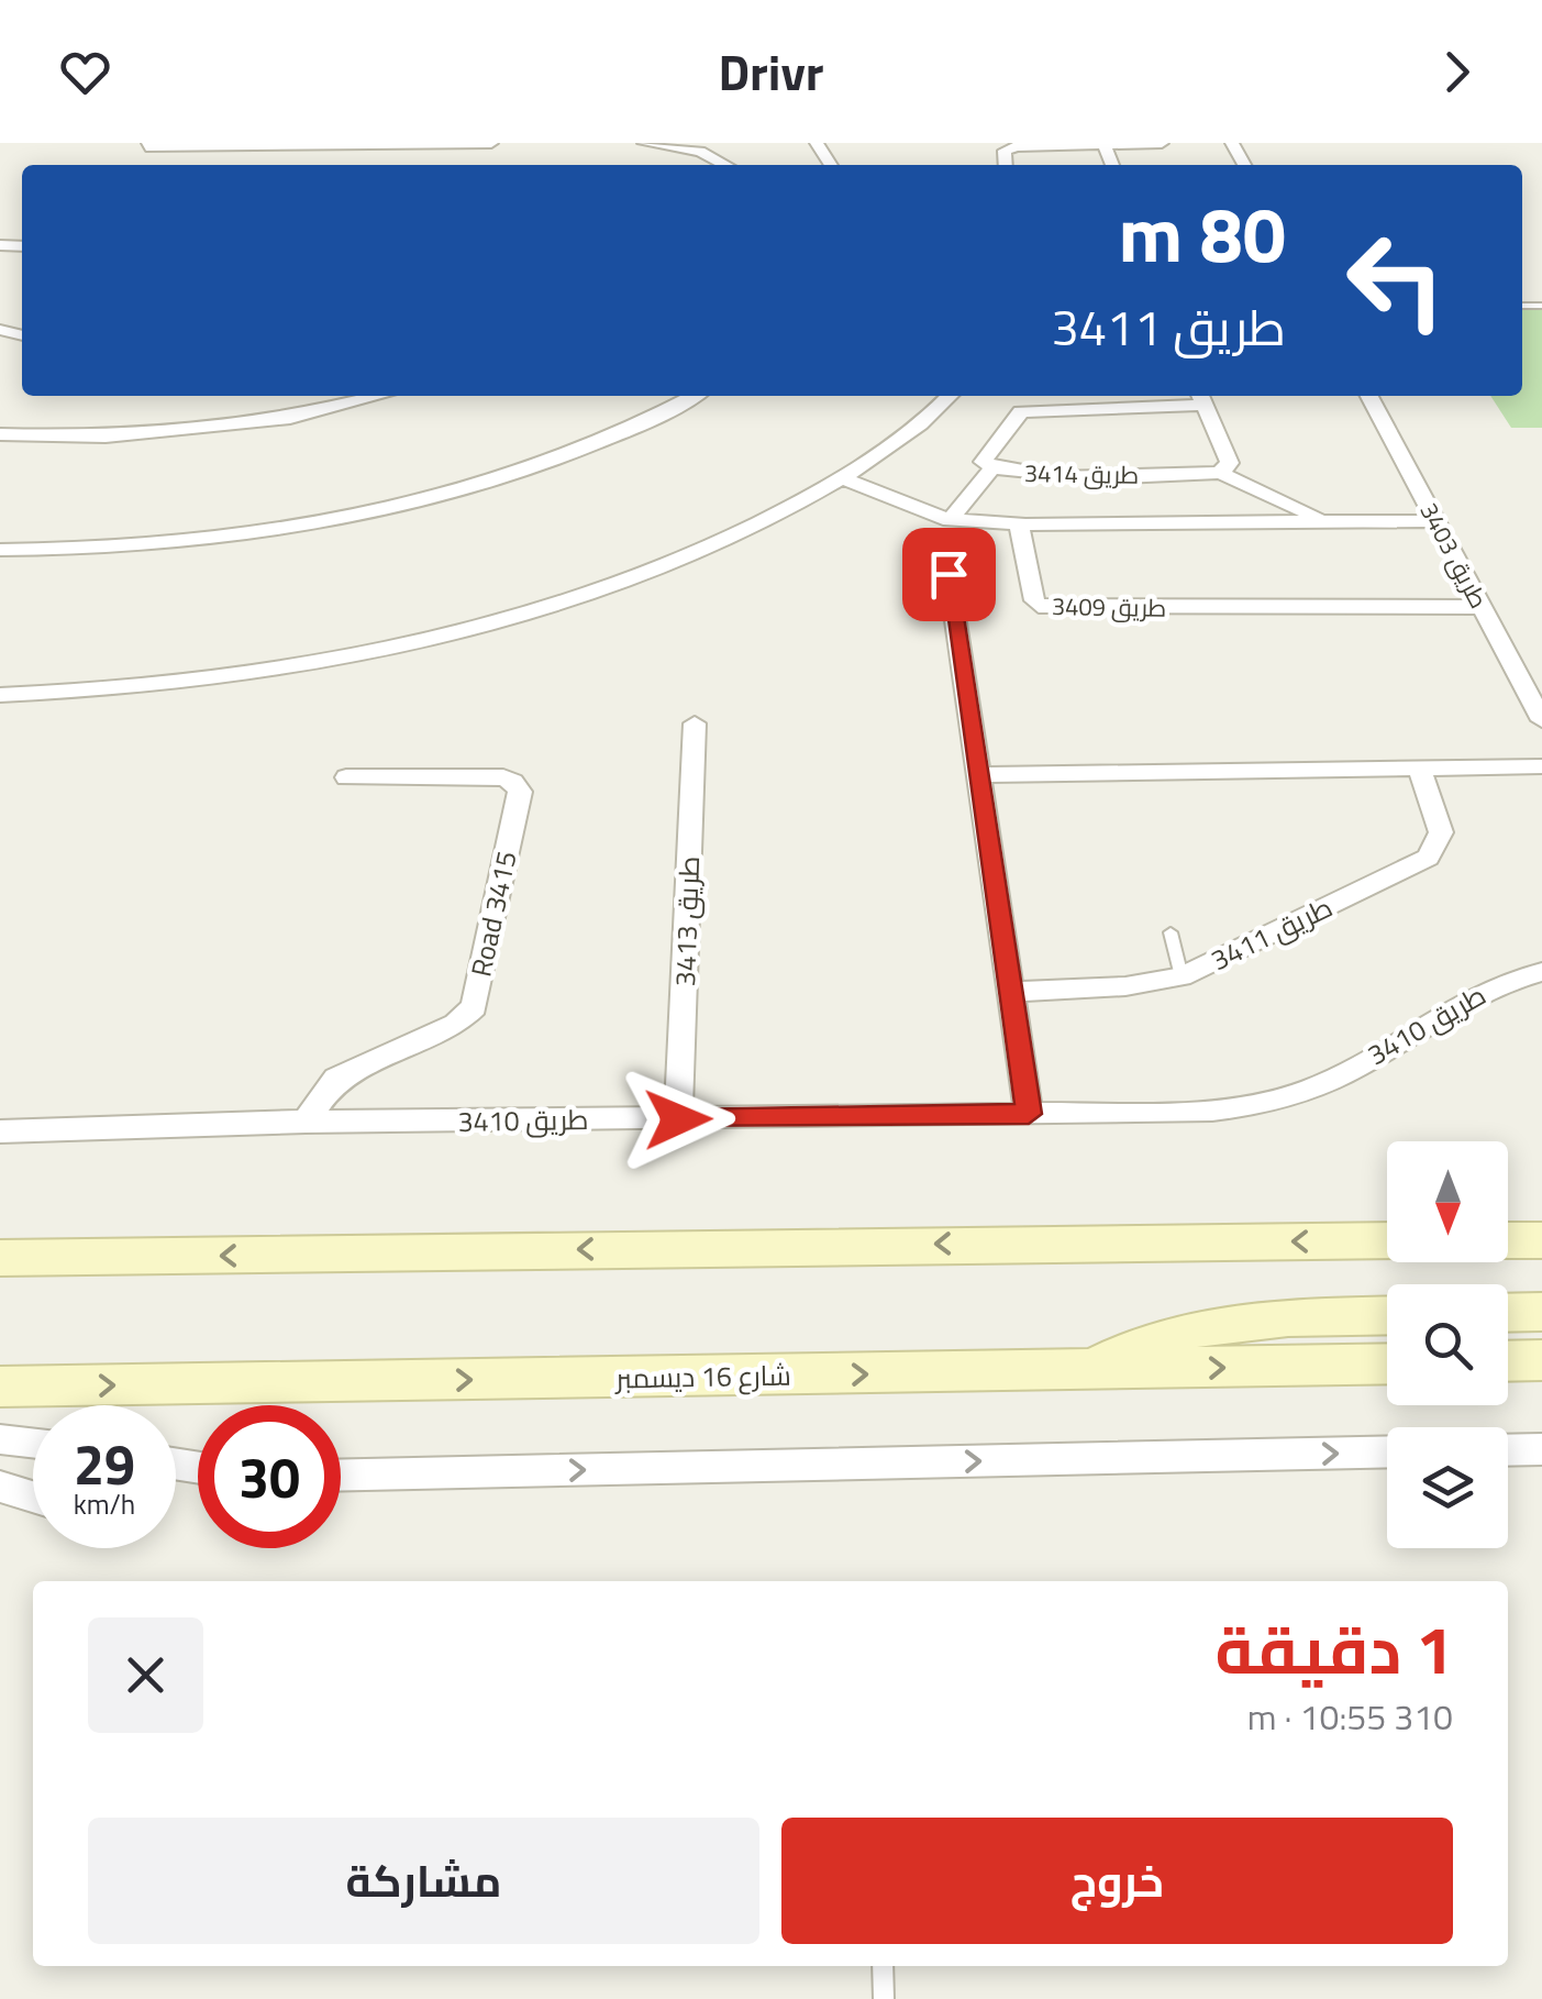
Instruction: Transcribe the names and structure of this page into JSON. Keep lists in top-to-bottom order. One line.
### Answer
{"streets":{"main road":["شارع 16 ديسمبر"],"street":["طريق 3414","طريق 3403","طريق 3409","Road 3415","طريق 3413","طريق 3411","طريق 3410"]},"crossings":[["طريق 3403","طريق 3409"],["Road 3415","طريق 3410"],["طريق 3413","طريق 3410"]],"north":"bottom","page":{"header":"Drivr","turn":["80 m","طريق 3411"],"speed":"29 km/h","limit":"30","heading":["1 دقيقة","310 m · 10:55"],"buttons":["خروج","مشاركة"]}}
